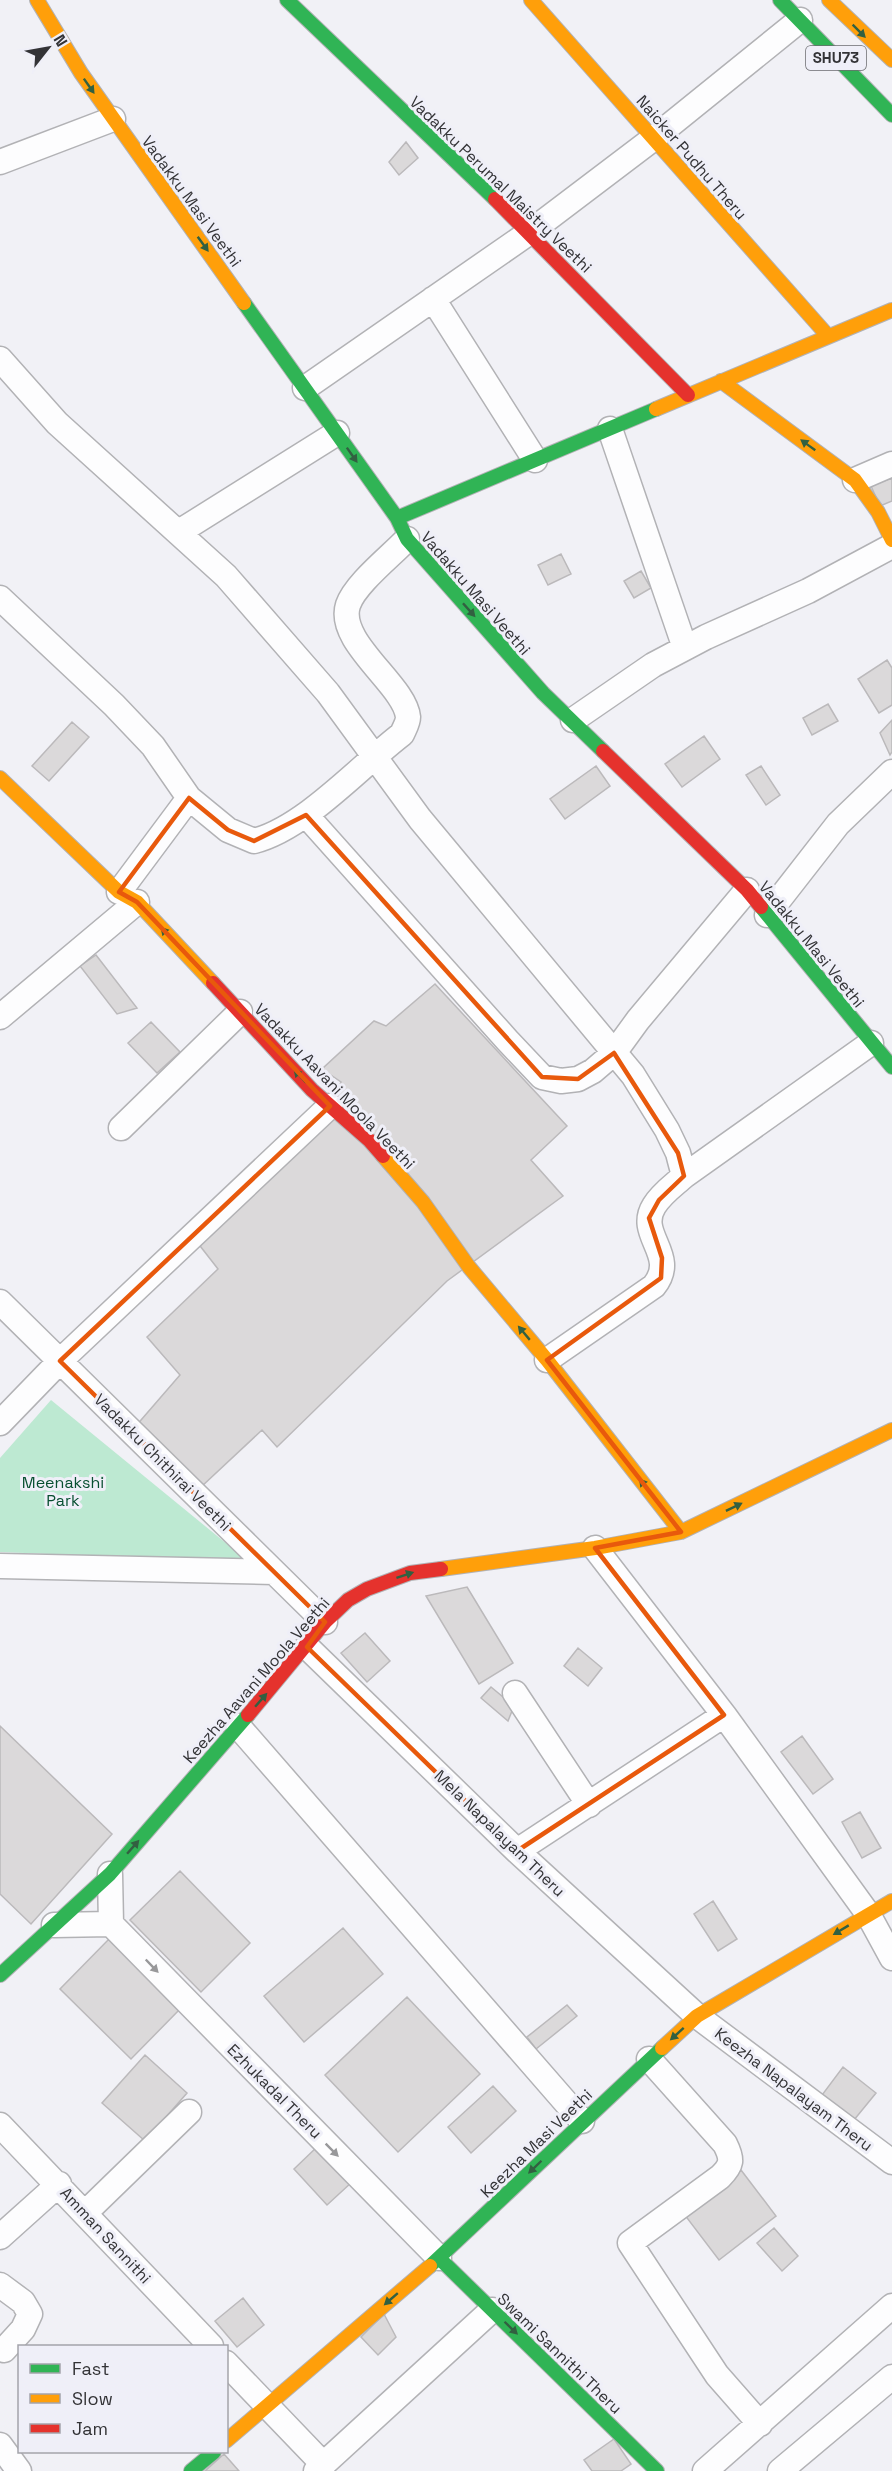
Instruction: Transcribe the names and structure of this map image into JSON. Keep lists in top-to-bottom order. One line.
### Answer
{"streets":{"main road":["SHU73","Naicker Pudhu Theru","Vadakku Perumal Maistry Veethi","Vadakku Masi Veethi","Vadakku Aavani Moola Veethi","Keezha Aavani Moola Veethi","Keezha Masi Veethi","Swami Sannithi Theru"],"street":["Vadakku Chithirai Veethi","Mela Napalayam Theru","Keezha Napalayam Theru","Ezhukadal Theru","Amman Sannithi"]},"crossings":[["Vadakku Aavani Moola Veethi","Keezha Aavani Moola Veethi"],["Vadakku Chithirai Veethi","Keezha Aavani Moola Veethi"],["Keezha Aavani Moola Veethi","Mela Napalayam Theru"],["Mela Napalayam Theru","Keezha Napalayam Theru"],["Mela Napalayam Theru","Keezha Masi Veethi"],["Keezha Napalayam Theru","Keezha Masi Veethi"],["Ezhukadal Theru","Keezha Masi Veethi"],["Ezhukadal Theru","Swami Sannithi Theru"],["Keezha Masi Veethi","Swami Sannithi Theru"]],"one_way":["Vadakku Masi Veethi","Vadakku Aavani Moola Veethi","Keezha Aavani Moola Veethi","Keezha Masi Veethi","Swami Sannithi Theru"],"parks":["Meenakshi Park"],"legend":["Fast","Slow","Jam"],"north":"top right"}
